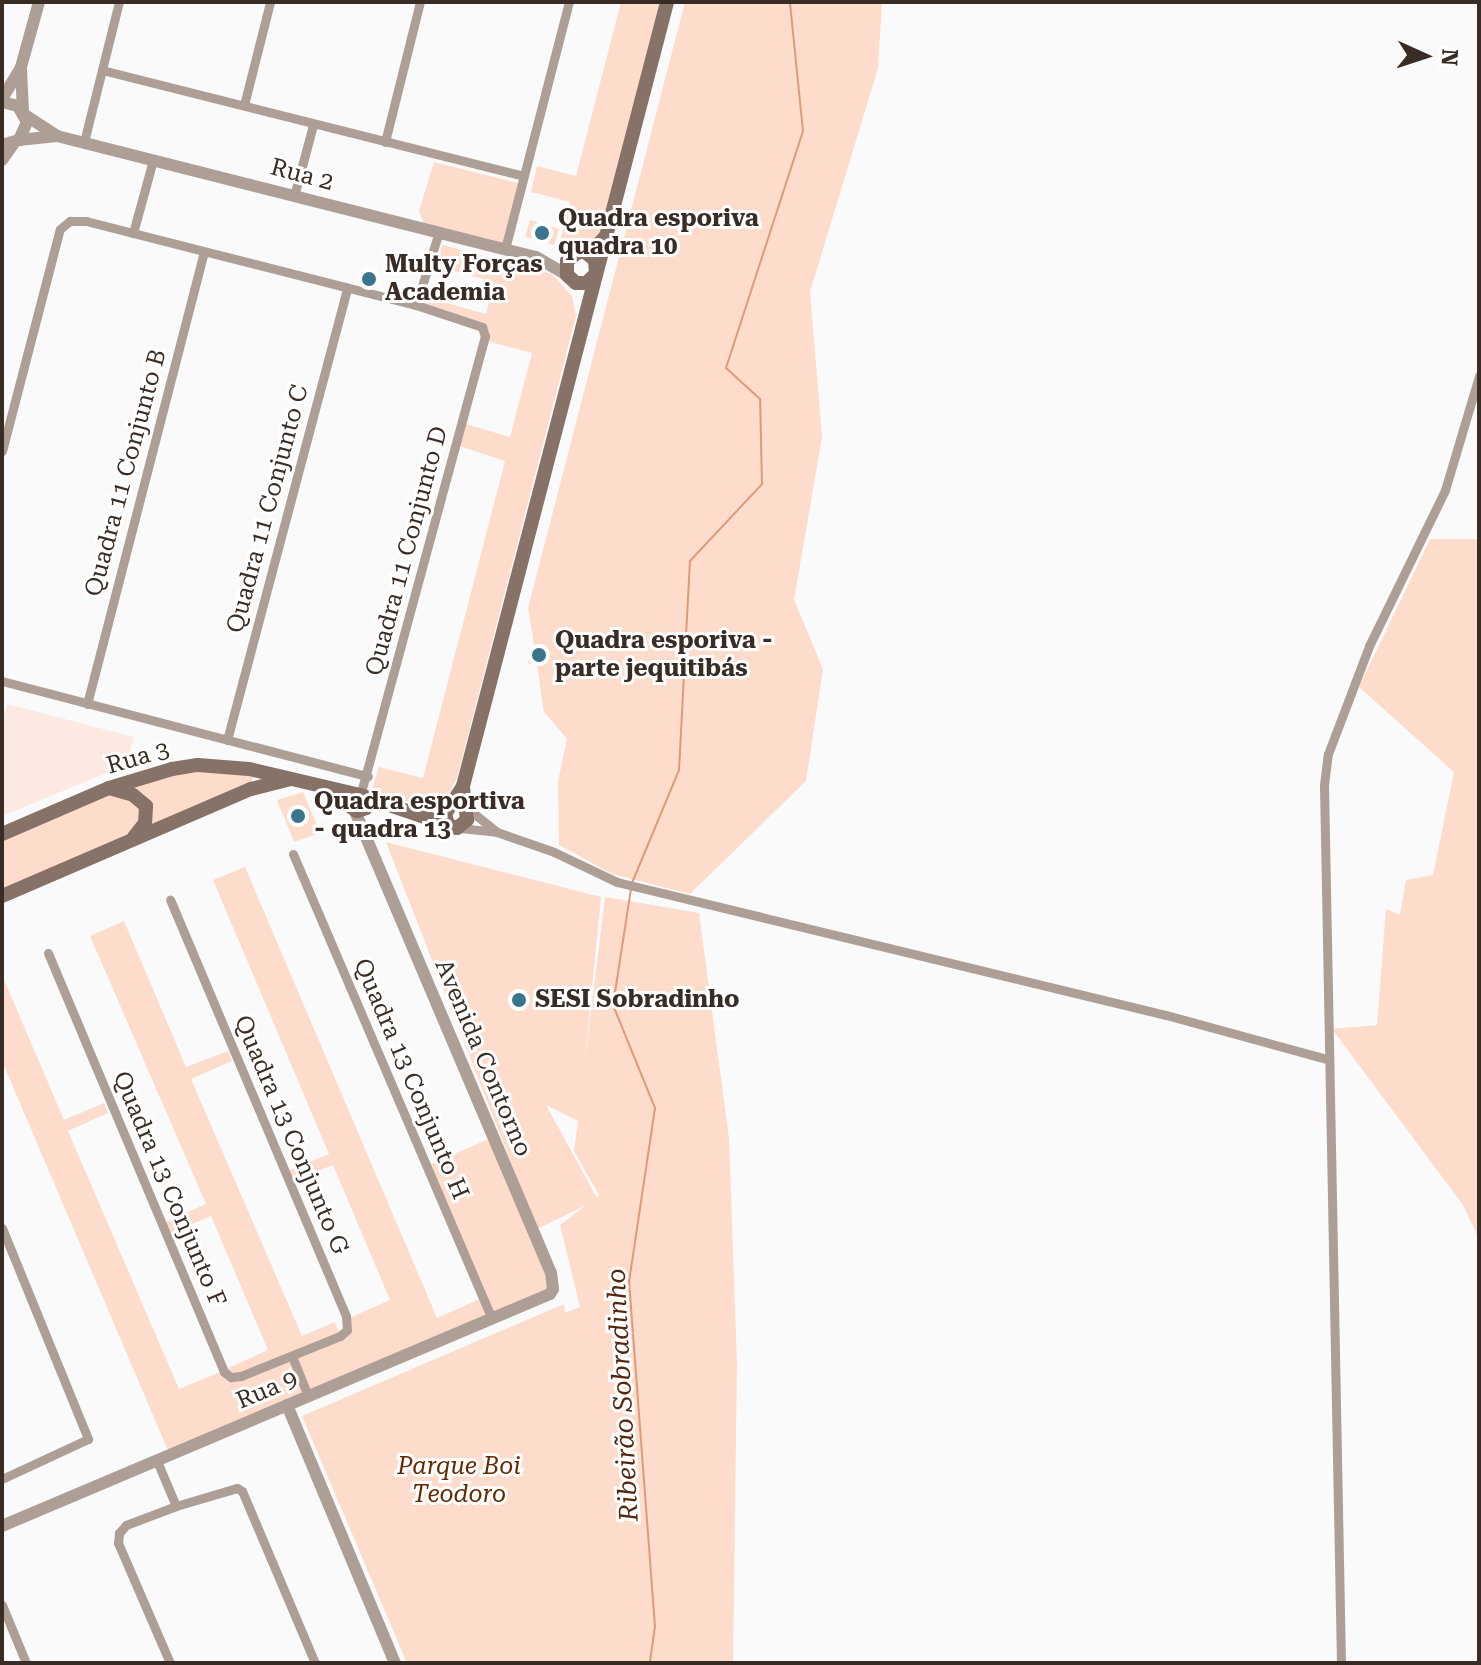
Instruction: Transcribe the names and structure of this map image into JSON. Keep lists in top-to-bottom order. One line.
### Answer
{"streets":{"main road":["Rua 3"],"street":["Rua 2","Quadra 11 Conjunto B","Quadra 11 Conjunto C","Quadra 11 Conjunto D","Avenida Contorno","Quadra 13 Conjunto H","Quadra 13 Conjunto G","Quadra 13 Conjunto F","Rua 9"]},"crossings":[["Quadra 11 Conjunto D","Rua 3"],["Quadra 11 Conjunto D","Avenida Contorno"],["Rua 3","Avenida Contorno"],["Avenida Contorno","Rua 9"],["Quadra 13 Conjunto H","Rua 9"],["Quadra 13 Conjunto G","Quadra 13 Conjunto F"]],"water":["Ribeirão Sobradinho"],"parks":["Parque Boi Teodoro"],"places":["Quadra esporiva quadra 10","Multy Forças Academia","Quadra esporiva - parte jequitibás","Quadra esportiva - quadra 13","SESI Sobradinho"],"north":"right"}
